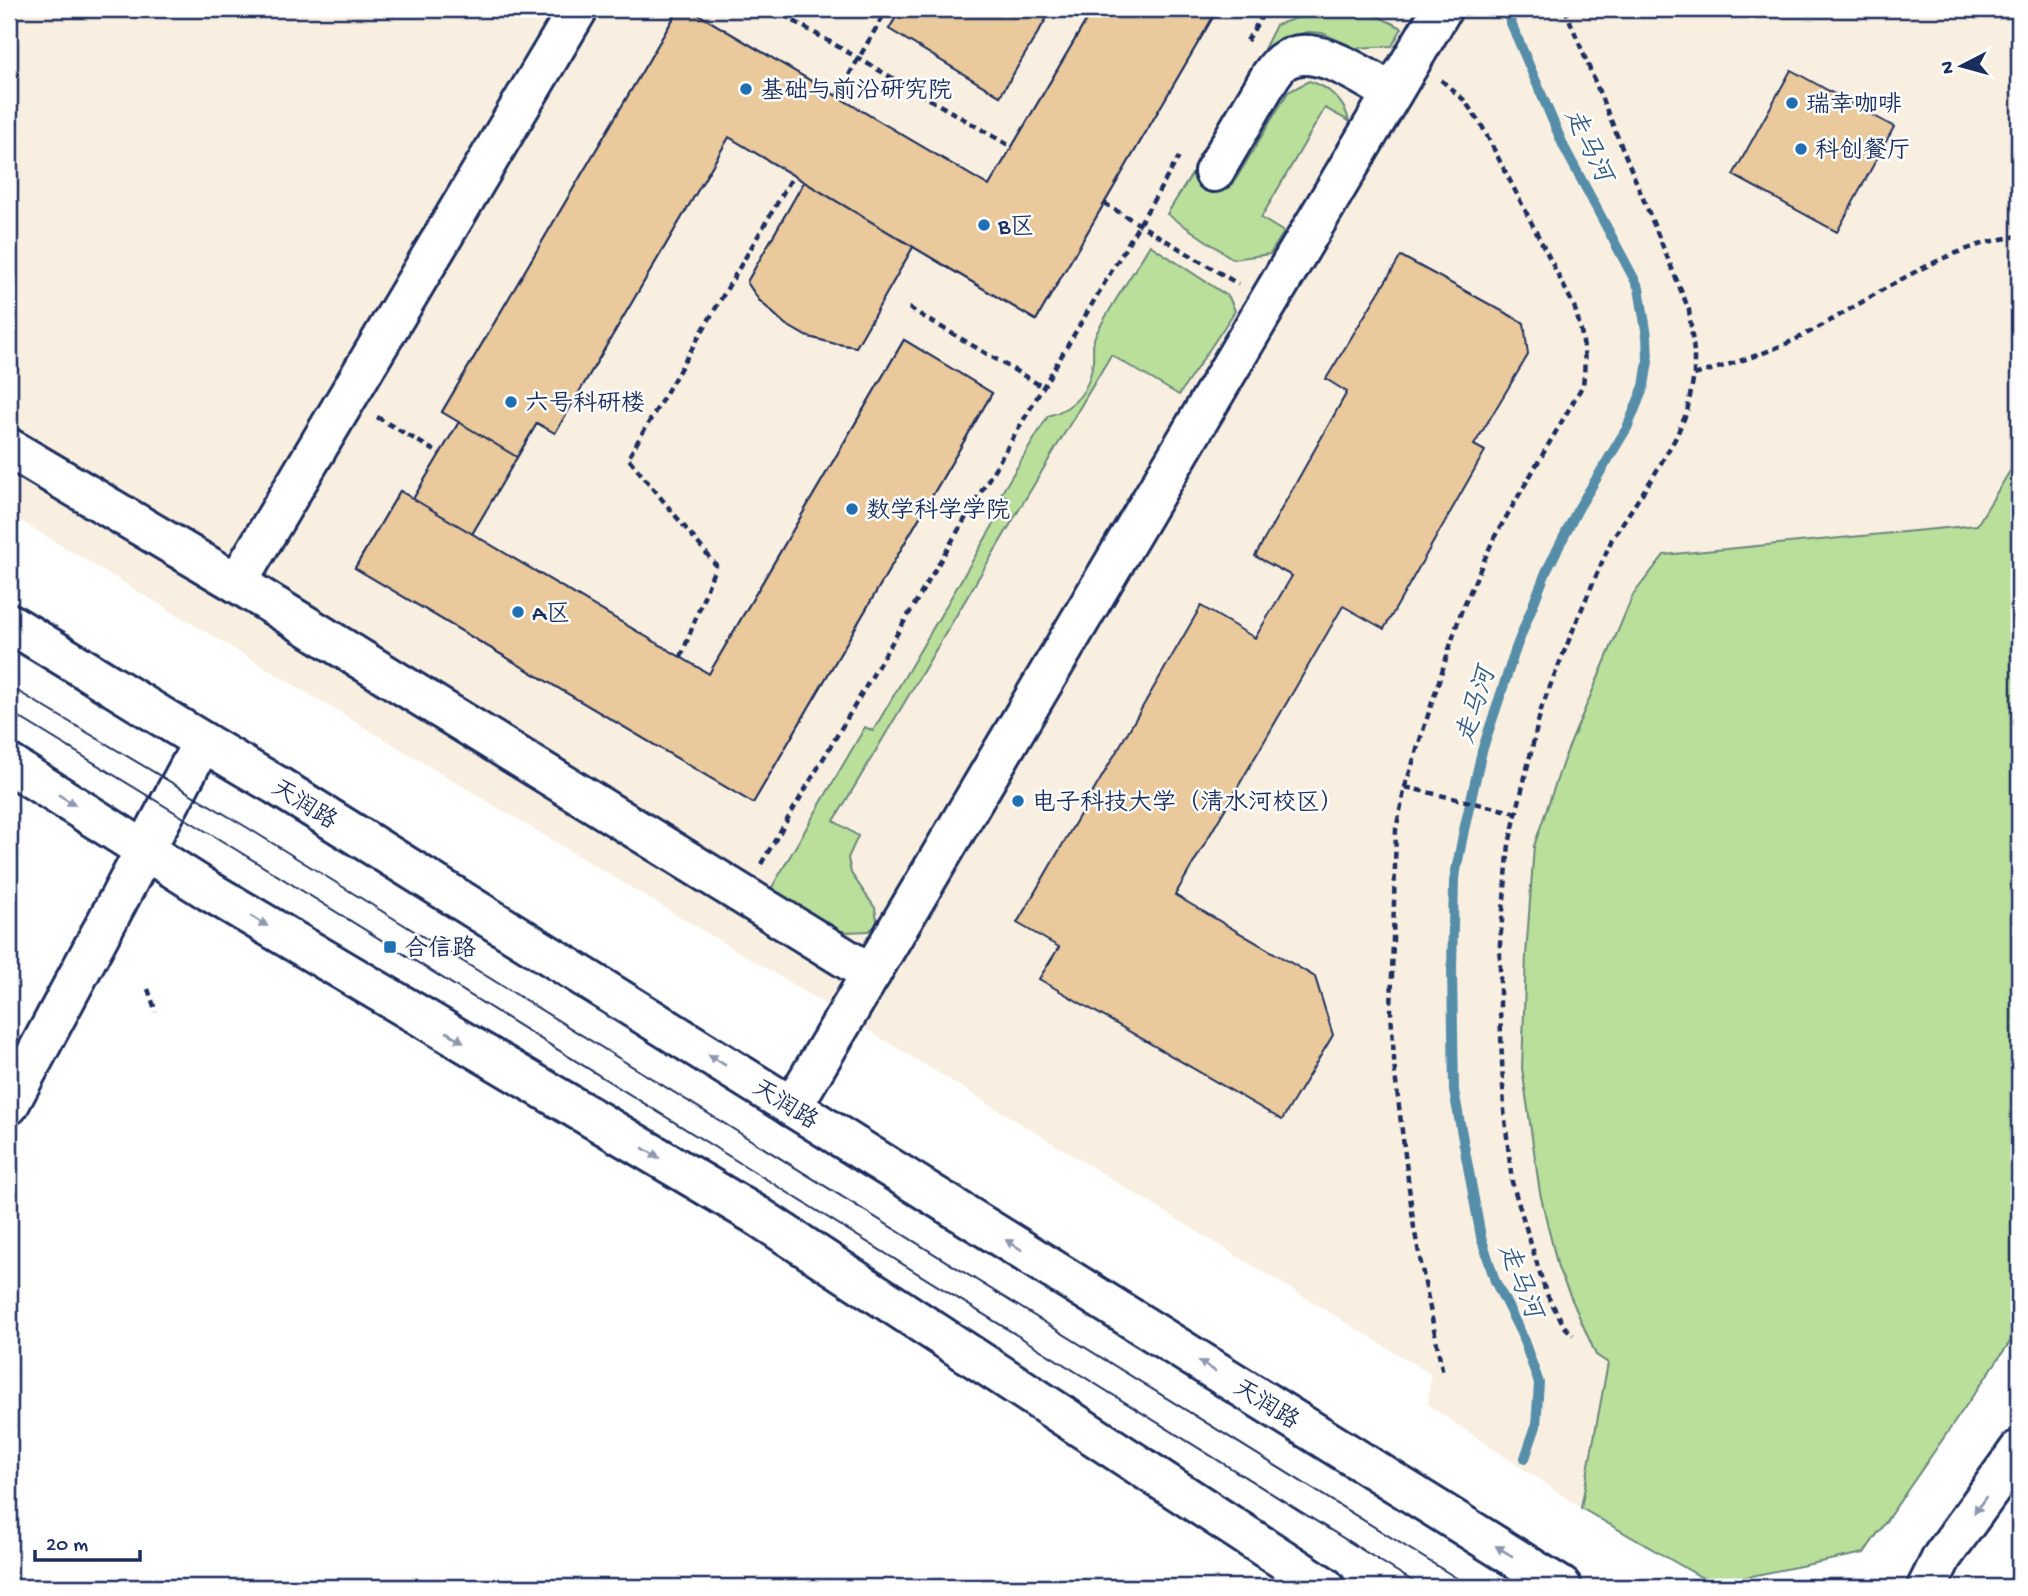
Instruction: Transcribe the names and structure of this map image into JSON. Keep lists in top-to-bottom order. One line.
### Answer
{"streets":{"main road":["天润路"]},"water":["走马河"],"places":{"other":["基础与前沿研究院","瑞幸咖啡","科创餐厅","B区","六号科研楼","数学科学学院","A区","电子科技大学（清水河校区）"],"transit":["合信路"]},"scale_bar":"20 m","north":"left"}
